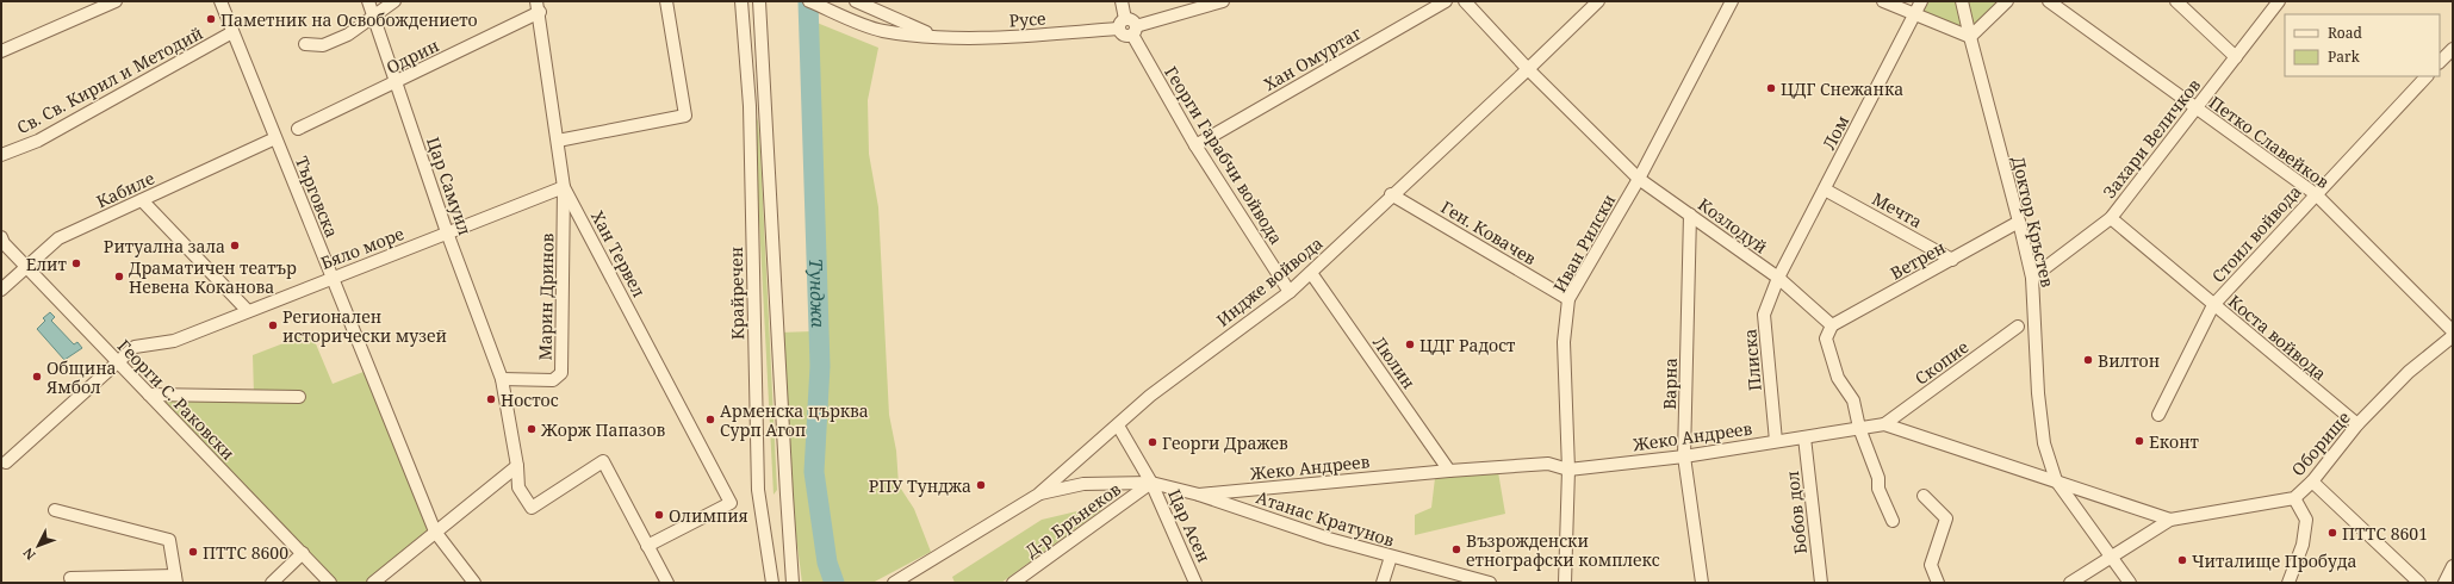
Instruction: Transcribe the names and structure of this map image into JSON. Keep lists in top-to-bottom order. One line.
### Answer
{"streets":{"street":["Русе","Одрин","Хан Омуртаг","Св. Св. Кирил и Методий","Лом","Захари Величков","Петко Славейков","Георги Гарабчи войвода","Цар Самуил","Кабиле","Търговска","Мечта","Доктор Кръстев","Козлодуй","Ген. Ковачев","Стоил войвода","Иван Рилски","Бяло море","Хан Тервел","Ветрен","Индже войвода","Крайречен","Марин Дринов","Коста войвода","Плиска","Люлин","Скопие","Варна","Георги С. Раковски","Жеко Андреев","Оборище","Бобов дол","Атанас Кратунов","Д-р Брънеков","Цар Асен"]},"crossings":[["Одрин","Цар Самуил"],["Одрин","Хан Тервел"],["Хан Омуртаг","Георги Гарабчи войвода"],["Св. Св. Кирил и Методий","Търговска"],["Лом","Мечта"],["Лом","Козлодуй"],["Лом","Плиска"],["Захари Величков","Петко Славейков"],["Захари Величков","Доктор Кръстев"],["Захари Величков","Коста войвода"],["Петко Славейков","Стоил войвода"],["Георги Гарабчи войвода","Индже войвода"],["Цар Самуил","Бяло море"],["Цар Самуил","Хан Тервел"],["Цар Самуил","Марин Дринов"],["Кабиле","Търговска"],["Кабиле","Георги С. Раковски"],["Търговска","Бяло море"],["Мечта","Ветрен"],["Доктор Кръстев","Ветрен"],["Доктор Кръстев","Жеко Андреев"],["Козлодуй","Иван Рилски"],["Козлодуй","Ветрен"],["Козлодуй","Индже войвода"],["Козлодуй","Плиска"],["Козлодуй","Варна"],["Ген. Ковачев","Иван Рилски"],["Ген. Ковачев","Индже войвода"],["Стоил войвода","Коста войвода"],["Иван Рилски","Жеко Андреев"],["Бяло море","Хан Тервел"],["Бяло море","Марин Дринов"],["Бяло море","Георги С. Раковски"],["Хан Тервел","Марин Дринов"],["Индже войвода","Люлин"],["Индже войвода","Атанас Кратунов"],["Индже войвода","Цар Асен"],["Коста войвода","Оборище"],["Плиска","Жеко Андреев"],["Люлин","Жеко Андреев"],["Скопие","Жеко Андреев"],["Варна","Жеко Андреев"],["Жеко Андреев","Оборище"],["Жеко Андреев","Бобов дол"],["Жеко Андреев","Атанас Кратунов"],["Атанас Кратунов","Д-р Брънеков"],["Атанас Кратунов","Цар Асен"],["Д-р Брънеков","Цар Асен"]],"water":["Тунджа"],"places":["Паметник на Освобождението","ЦДГ Снежанка","Ритуална зала","Елит","Драматичен театър Невена Коканова","Регионален исторически музей","ЦДГ Радост","Вилтон","Община Ямбол","Ностос","Арменска църква Сурп Агоп","Жорж Папазов","Еконт","Георги Дражев","РПУ Тунджа","Олимпия","ПТТС 8601","Възрожденски етнографски комплекс","ПТТС 8600","Читалище Пробуда"],"legend":["Road","Park"],"north":"bottom left"}
